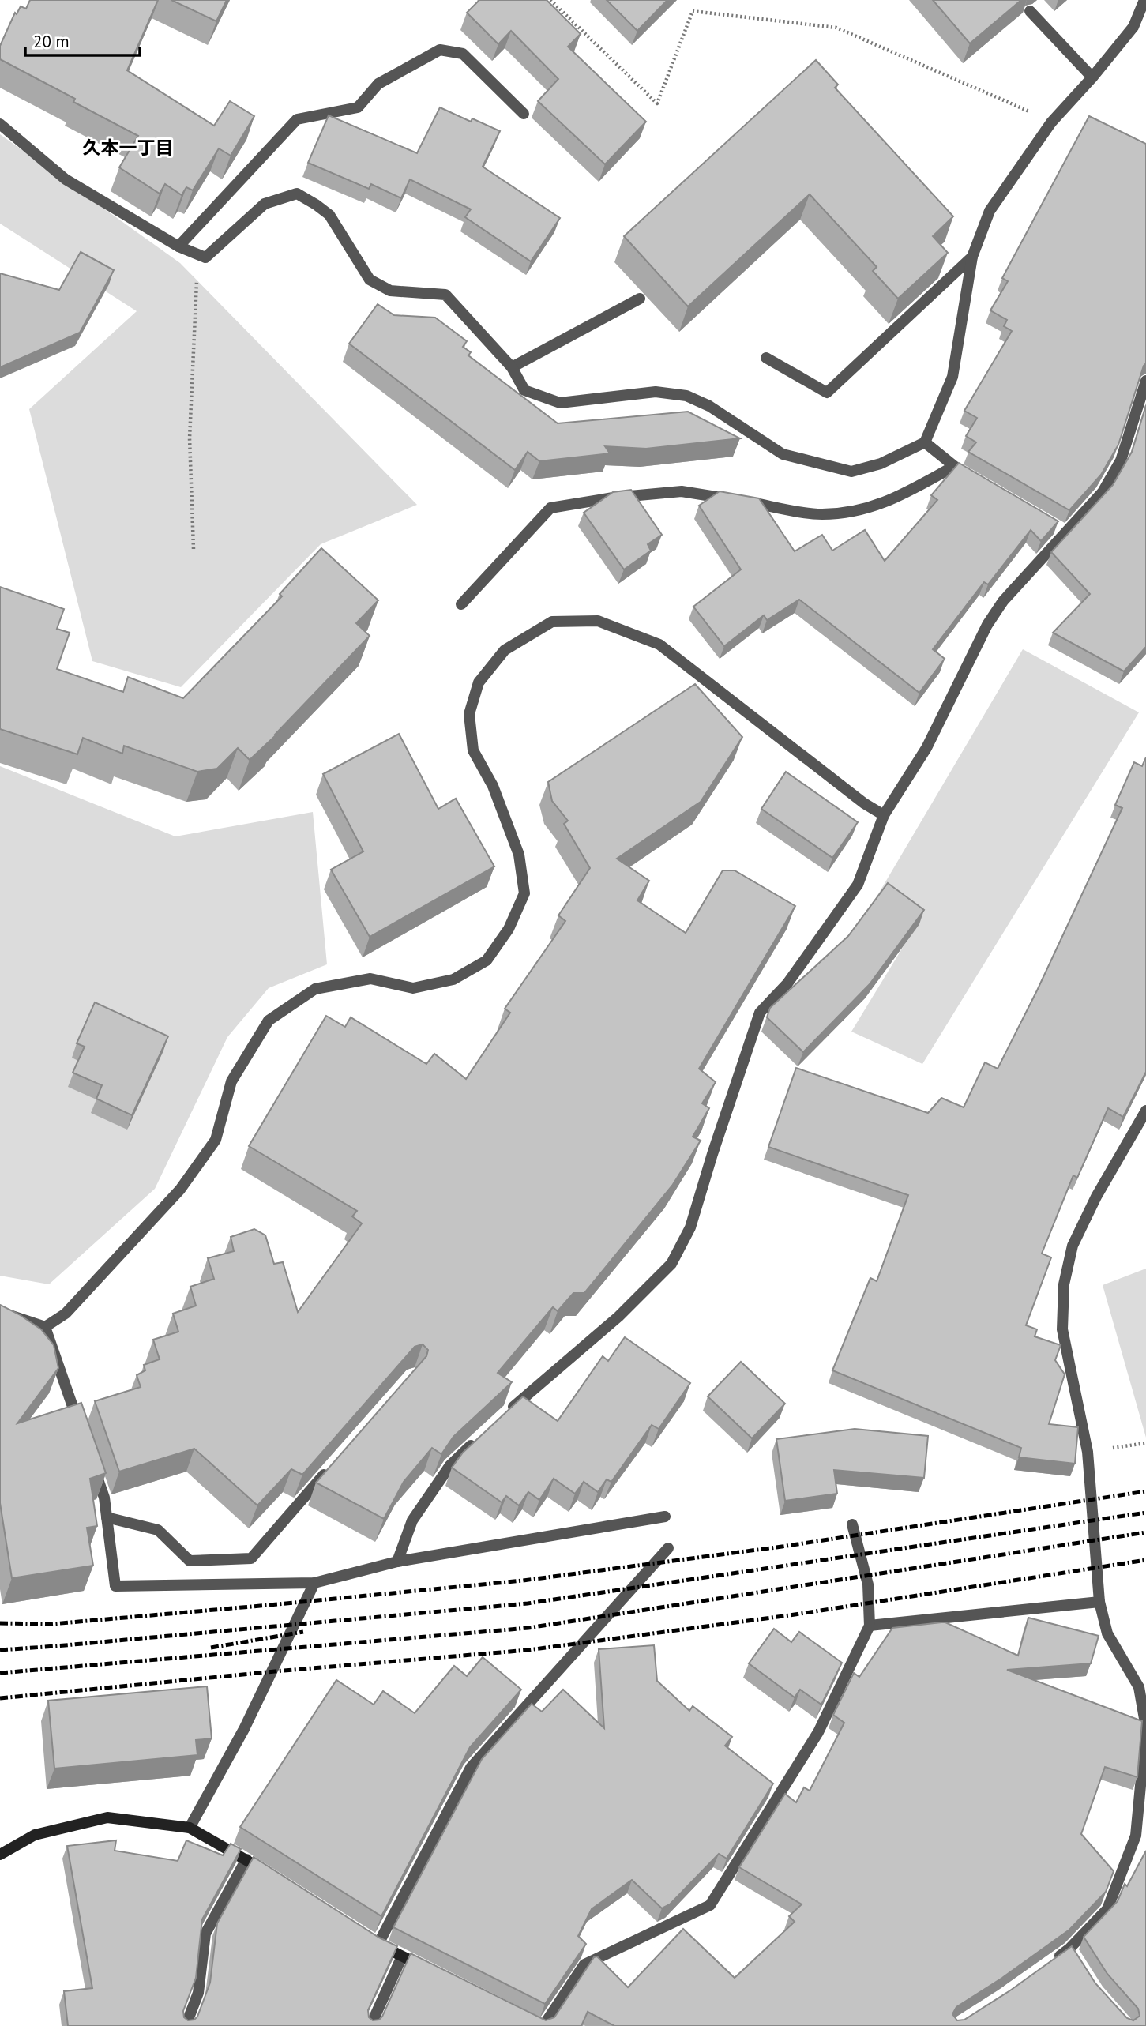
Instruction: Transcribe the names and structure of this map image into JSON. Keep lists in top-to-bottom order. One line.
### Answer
{"districts":["久本一丁目"],"scale_bar":"20 m"}
